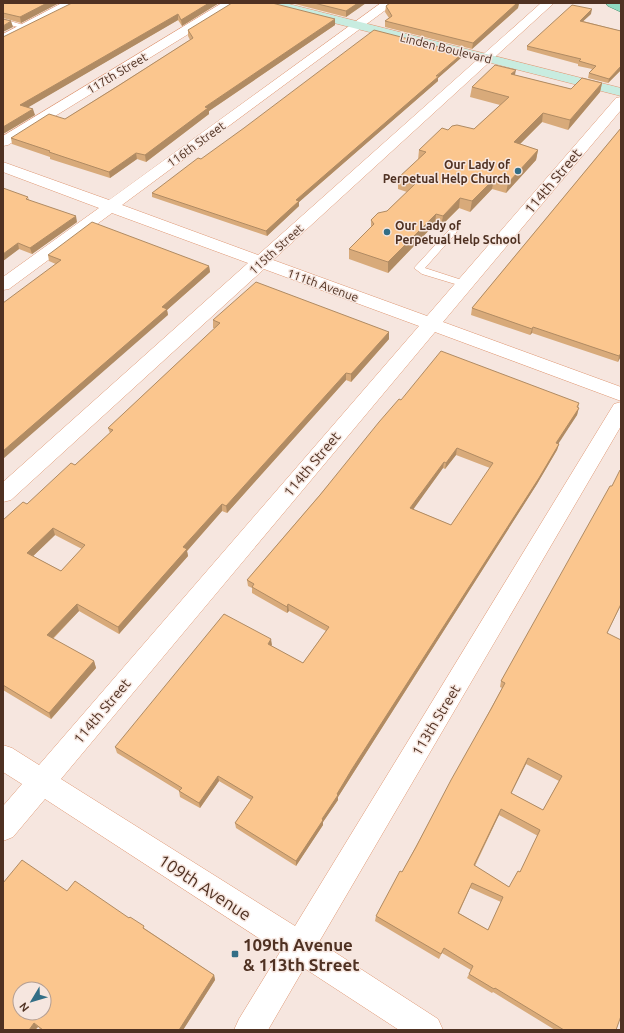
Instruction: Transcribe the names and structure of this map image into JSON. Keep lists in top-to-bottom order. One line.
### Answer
{"streets":{"main road":["Linden Boulevard"],"street":["117th Street","116th Street","114th Street","115th Street","111th Avenue","113th Street","109th Avenue"]},"crossings":[["Linden Boulevard","116th Street"],["Linden Boulevard","115th Street"],["116th Street","111th Avenue"],["114th Street","111th Avenue"],["114th Street","109th Avenue"],["115th Street","111th Avenue"],["113th Street","109th Avenue"]],"places":{"other":["Our Lady of Perpetual Help Church","Our Lady of Perpetual Help School"],"transit":["109th Avenue & 113th Street"]},"north":"bottom left"}
